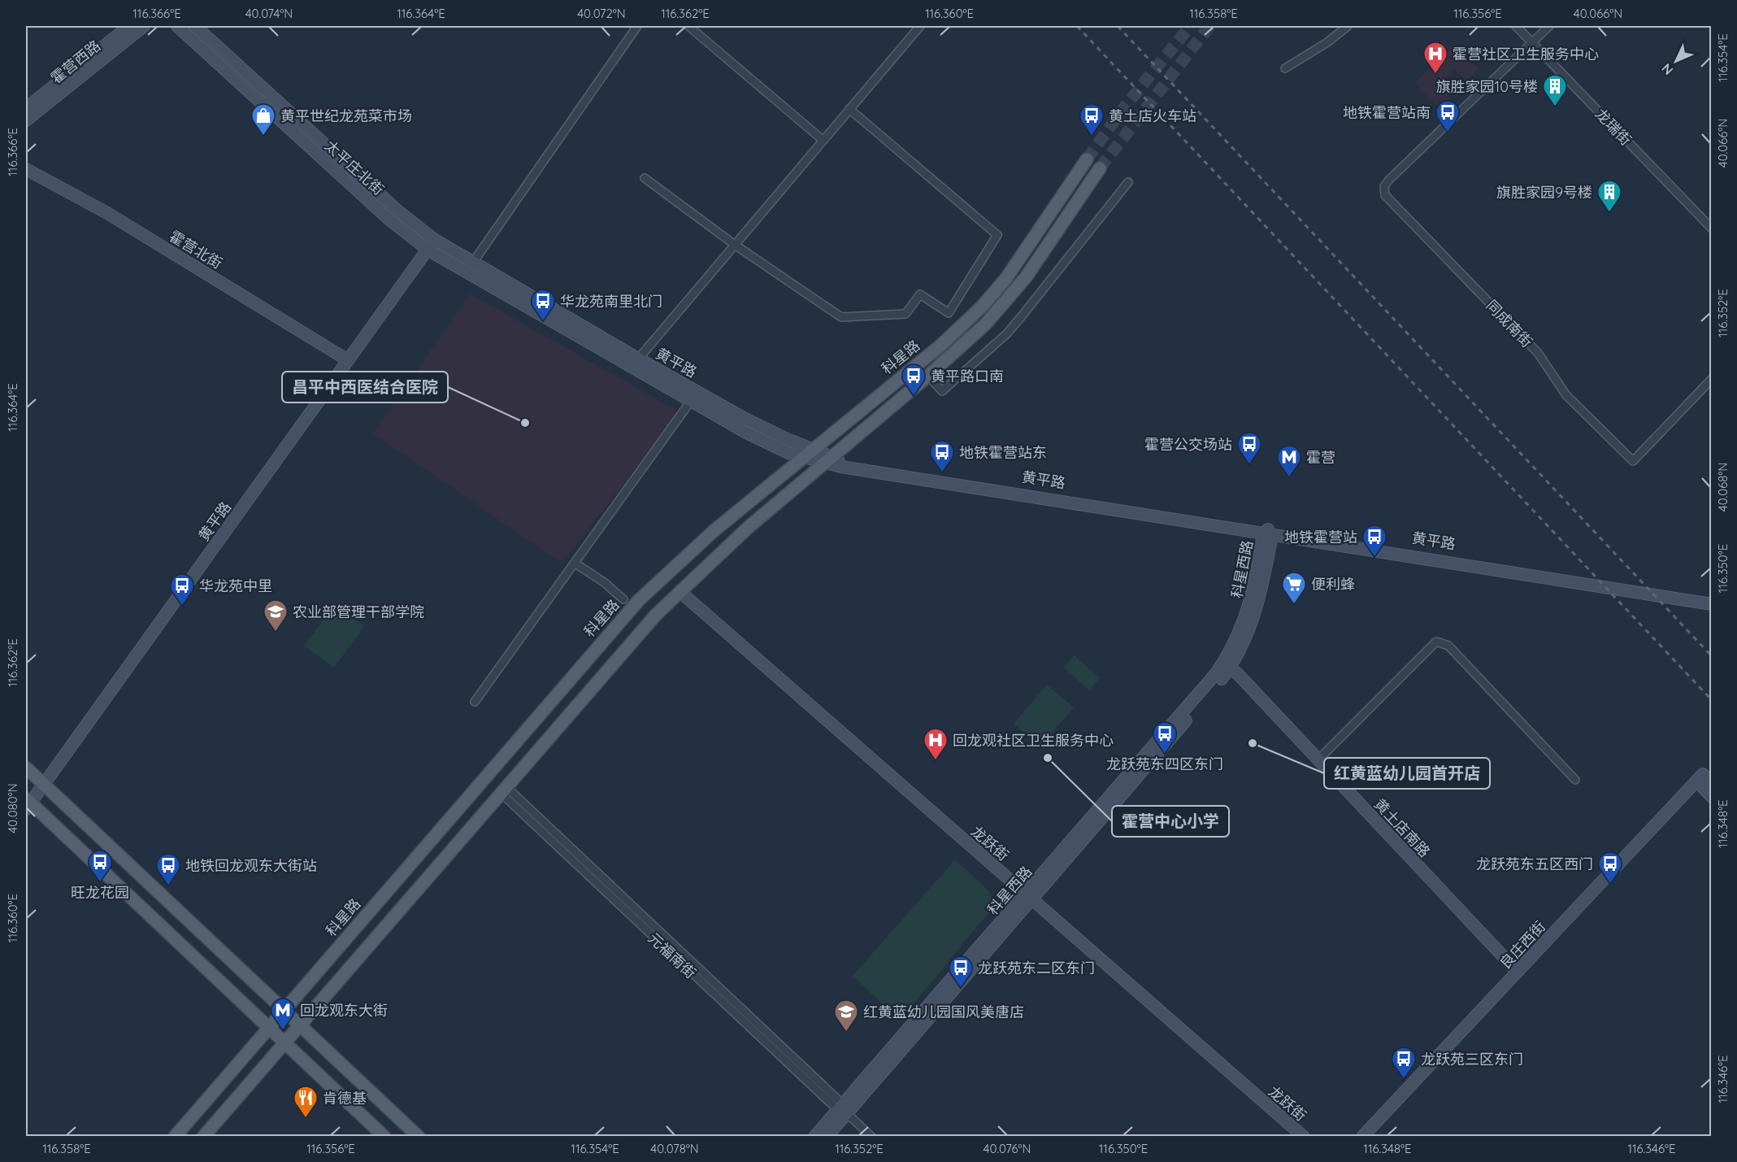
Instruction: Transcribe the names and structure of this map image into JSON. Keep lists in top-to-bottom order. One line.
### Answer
{"streets":{"main road":["霍营西路","太平庄北街","霍营北街","科星路","黄平路","科星西路","黄土店南路","龙跃街","良庄西街"],"street":["龙瑞街","同成南街","元福南街"]},"crossings":[["龙瑞街","同成南街"],["太平庄北街","黄平路"],["霍营北街","黄平路"],["科星路","黄平路"],["黄平路","科星西路"],["科星西路","黄土店南路"],["科星西路","龙跃街"],["科星西路","元福南街"],["黄土店南路","良庄西街"]],"places":{"hospital":["霍营社区卫生服务中心","回龙观社区卫生服务中心"],"building":["旗胜家园10号楼","旗胜家园9号楼"],"bus stop":["地铁霍营站南","黄土店火车站","华龙苑南里北门","黄平路口南","霍营公交场站","地铁霍营站东","地铁霍营站","华龙苑中里","龙跃苑东四区东门","旺龙花园","龙跃苑东五区西门","地铁回龙观东大街站","龙跃苑东二区东门","龙跃苑三区东门"],"shop":["黄平世纪龙苑菜市场"],"other":["昌平中西医结合医院","红黄蓝幼儿园首开店","霍营中心小学"],"metro station":["霍营","回龙观东大街"],"supermarket":["便利蜂"],"school or university":["农业部管理干部学院","红黄蓝幼儿园国风美唐店"],"restaurant":["肯德基"]},"north":"bottom left","coordinates":["116.366°E","40.074°N","116.364°E","40.072°N","116.362°E","116.360°E","116.358°E","116.356°E","40.066°N","116.354°E","116.352°E","40.068°N","116.350°E","40.080°N","116.348°E","116.346°E","40.078°N","40.076°N"]}
